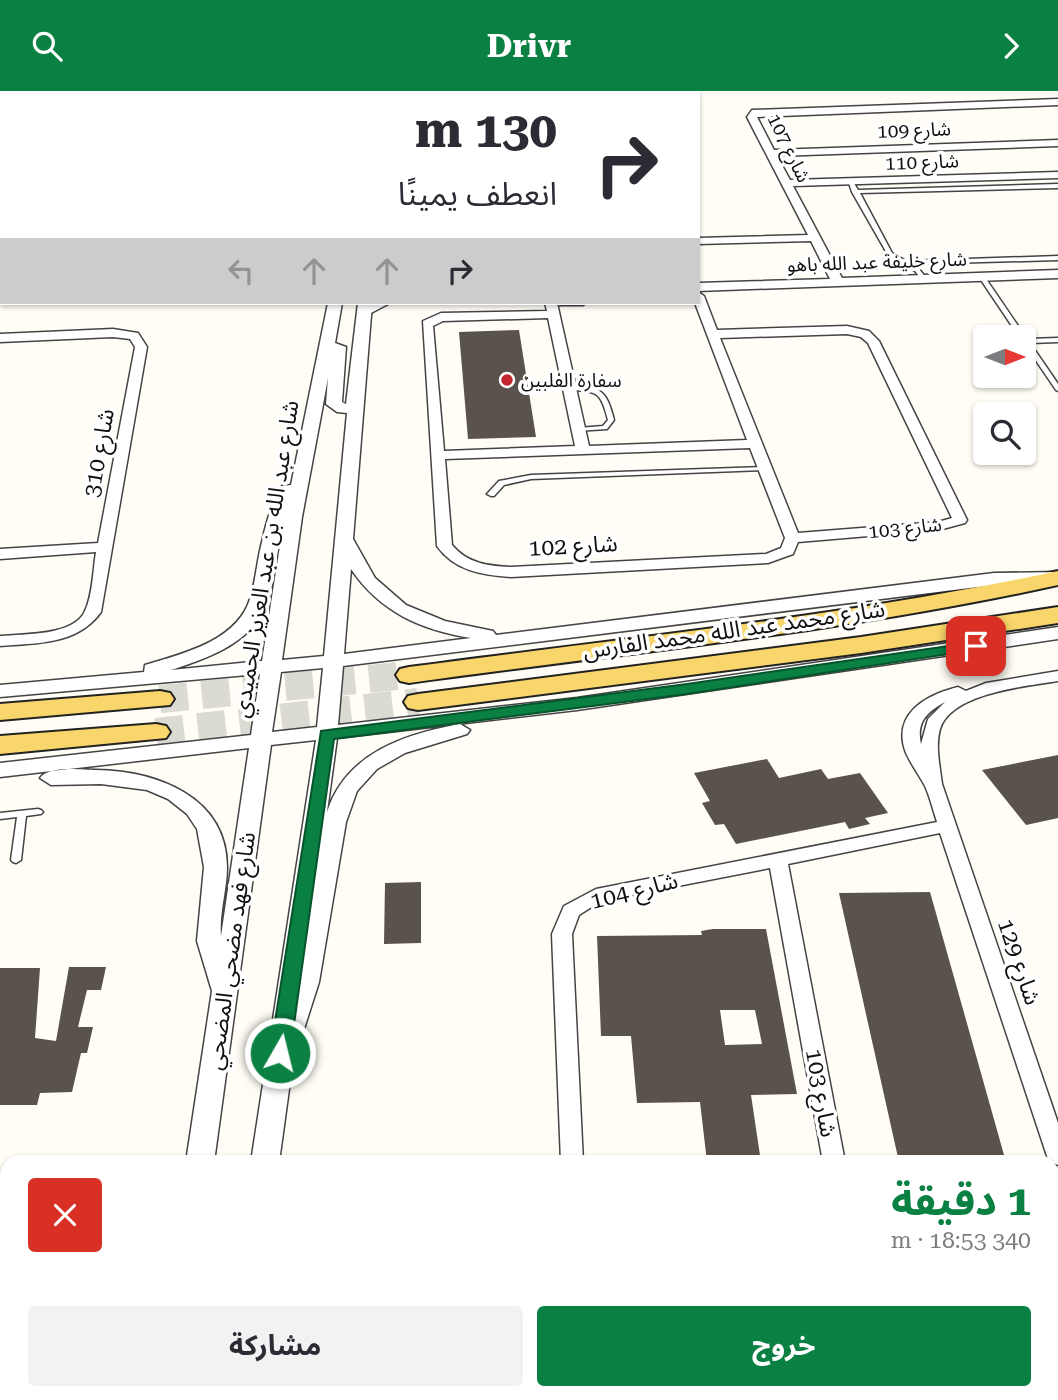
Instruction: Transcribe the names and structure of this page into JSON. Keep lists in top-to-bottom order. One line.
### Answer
{"streets":{"main road":["شارع محمد عبد الله محمد الفارس"],"street":["شارع 109","شارع 107","شارع 110","شارع خليفة عبد الله باهو","شارع 310","شارع 103","شارع 102","شارع عبد الله بن عبد العزيز الحميدي","شارع 104","شارع فهد مضحي المضحي","شارع 129"]},"crossings":[["شارع 109","شارع 107"],["شارع 107","شارع 110"],["شارع 107","شارع خليفة عبد الله باهو"],["شارع 103","شارع 102"],["شارع 103","شارع 104"],["شارع عبد الله بن عبد العزيز الحميدي","شارع فهد مضحي المضحي"],["شارع 104","شارع 129"]],"places":["سفارة الفلبين"],"north":"right","page":{"header":"Drivr","turn":["130 m","انعطف يمينًا"],"heading":["1 دقيقة","340 m · 18:53"],"buttons":["خروج","مشاركة"]}}
